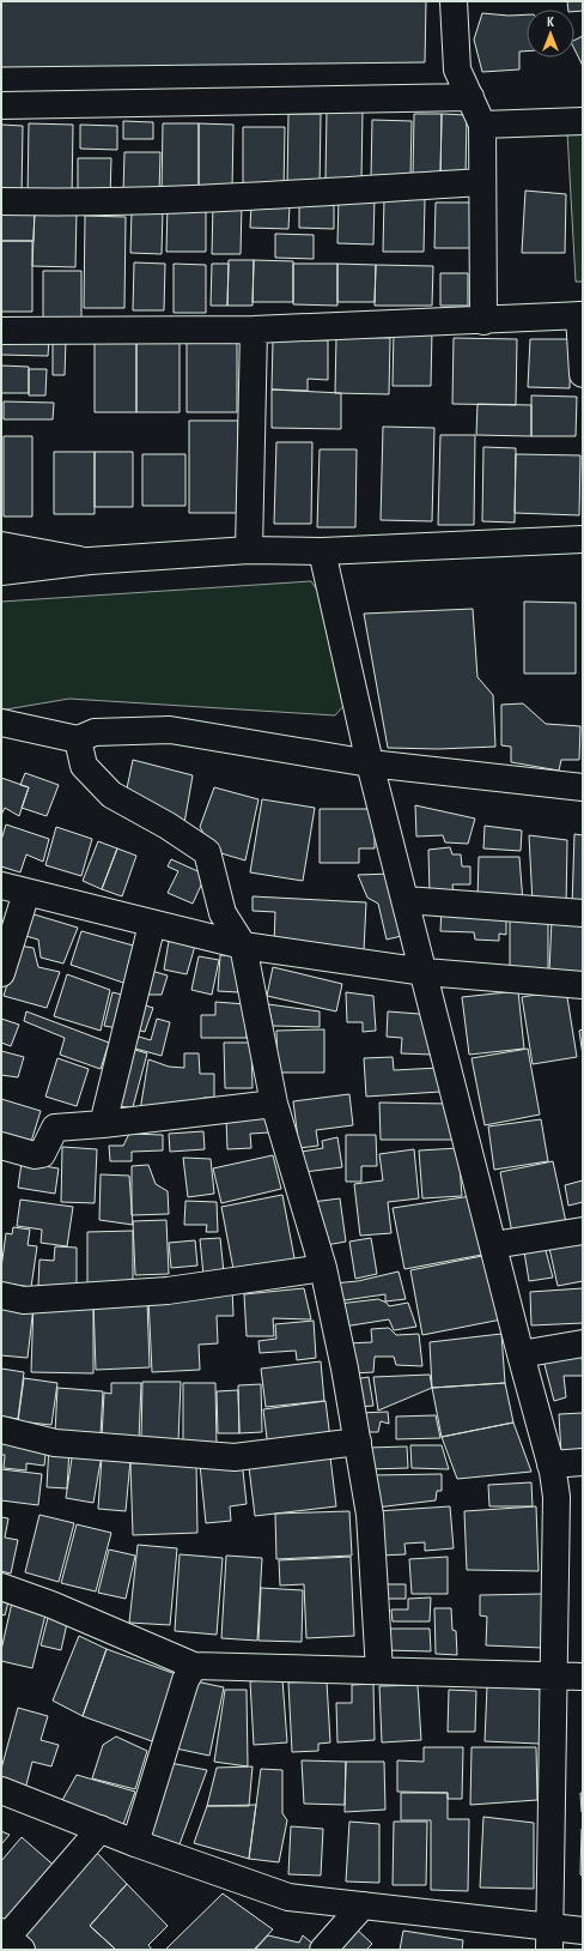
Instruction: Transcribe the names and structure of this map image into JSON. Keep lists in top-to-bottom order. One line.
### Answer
{"north":"top"}
